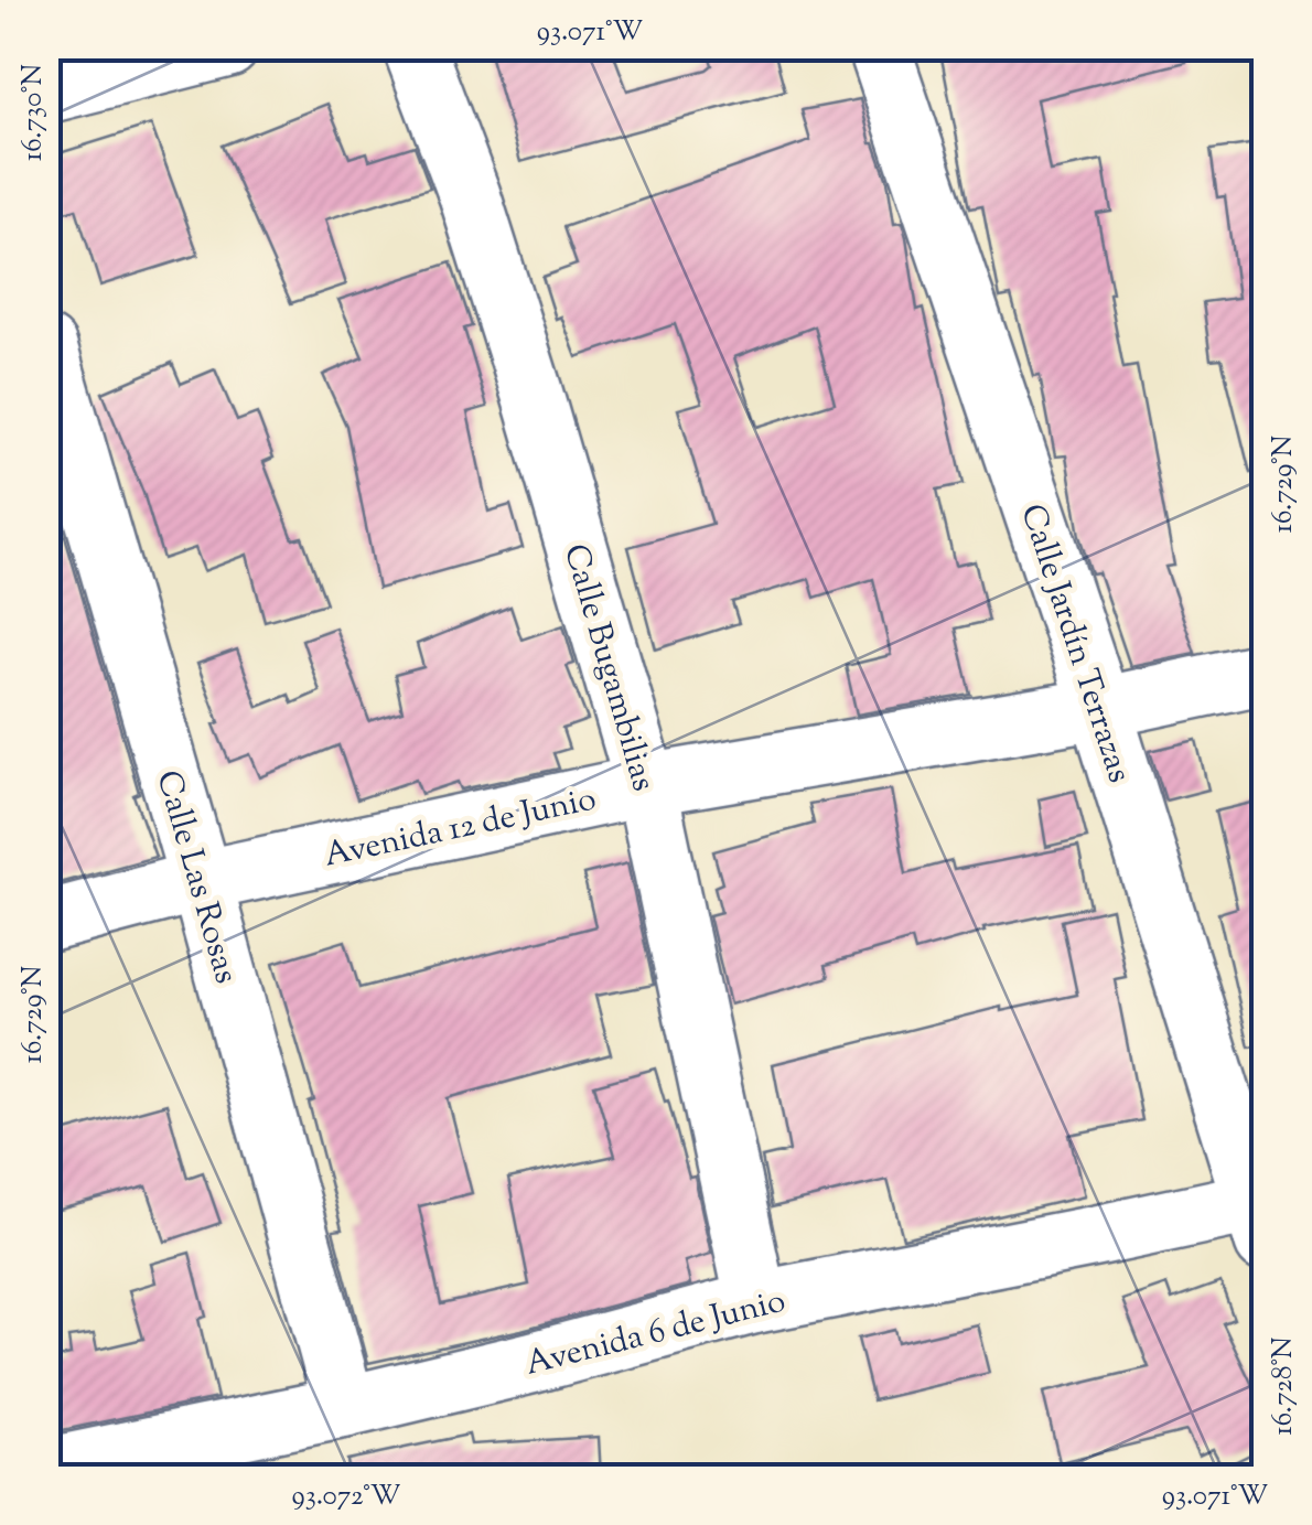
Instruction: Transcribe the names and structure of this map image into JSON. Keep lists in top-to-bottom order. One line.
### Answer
{"streets":{"street":["Calle Jardín Terrazas","Calle Bugambilias","Avenida 12 de Junio","Calle Las Rosas","Avenida 6 de Junio"]},"crossings":[["Calle Jardín Terrazas","Avenida 12 de Junio"],["Calle Jardín Terrazas","Avenida 6 de Junio"],["Calle Bugambilias","Avenida 12 de Junio"],["Calle Bugambilias","Avenida 6 de Junio"],["Avenida 12 de Junio","Calle Las Rosas"],["Calle Las Rosas","Avenida 6 de Junio"]],"coordinates":["93.071°W","16.730°N","16.729°N","16.728°N","93.072°W"]}
